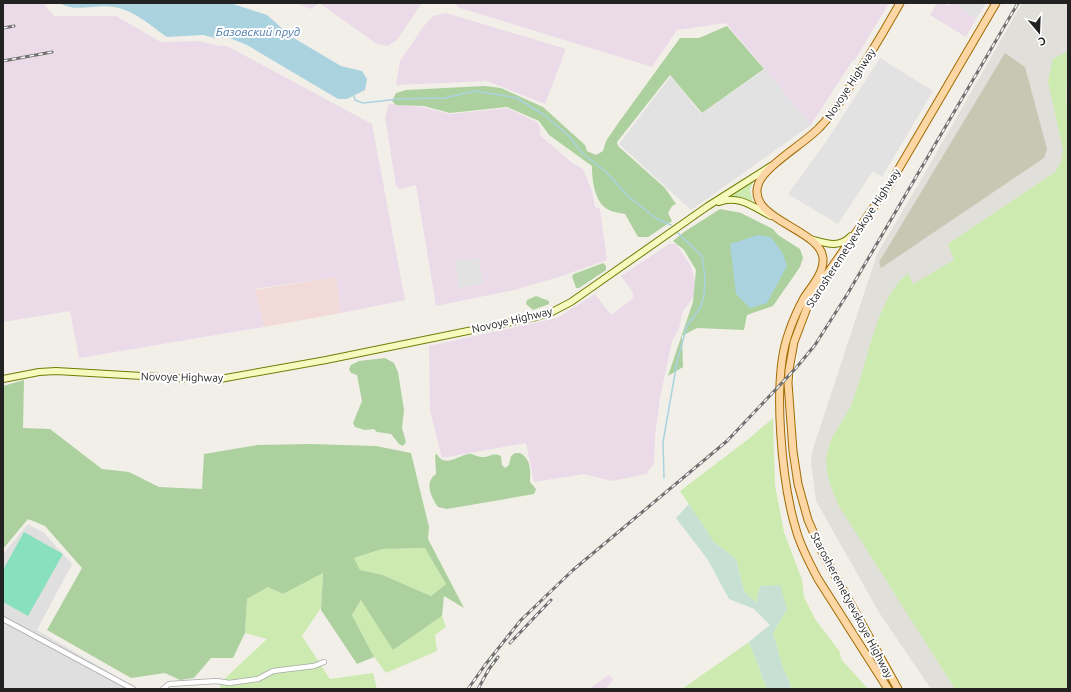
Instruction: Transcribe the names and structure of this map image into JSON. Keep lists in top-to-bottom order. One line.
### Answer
{"streets":{"main road":["Novoye Highway","Starosheremetyevskoye Highway"]},"water":["Базовский пруд"],"north":"bottom"}
